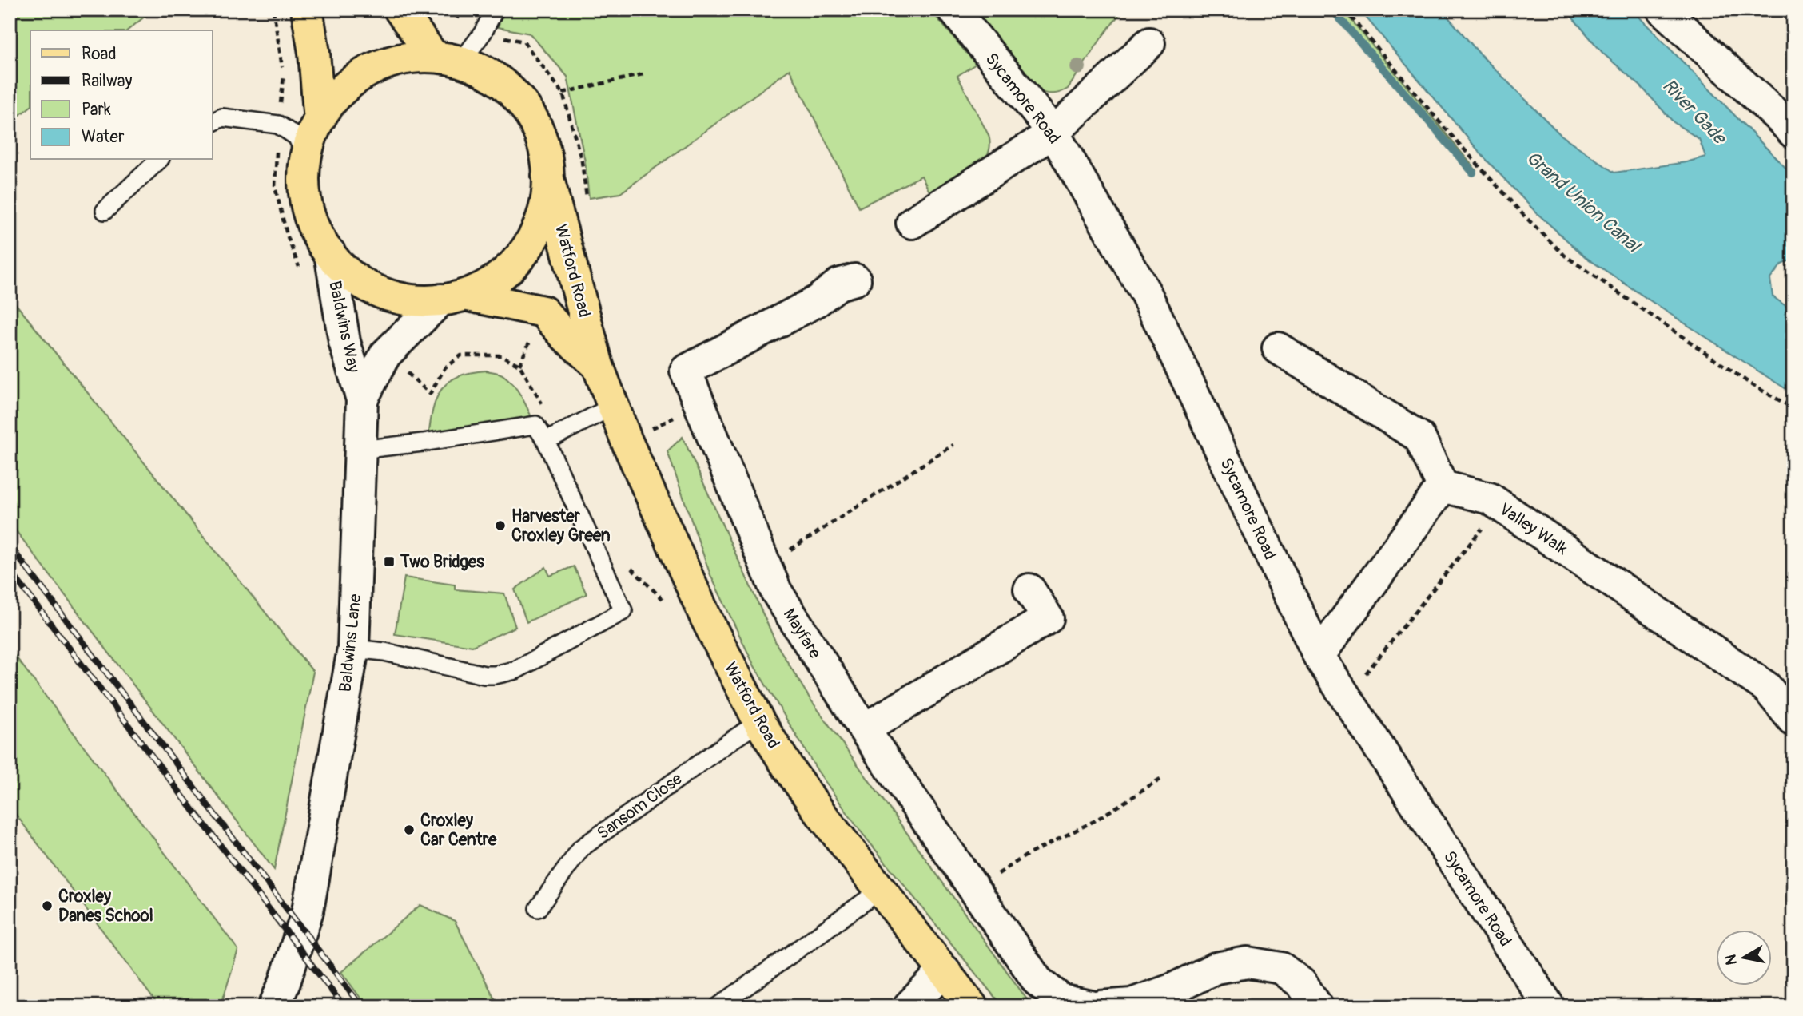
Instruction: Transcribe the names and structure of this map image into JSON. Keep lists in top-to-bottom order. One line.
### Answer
{"streets":{"main road":["Watford Road"],"street":["Sycamore Road","Baldwins Way","Valley Walk","Mayfare","Baldwins Lane"],"lane":["Sansom Close"]},"crossings":[["Watford Road","Baldwins Lane"],["Watford Road","Sansom Close"],["Baldwins Way","Baldwins Lane"]],"water":["River Gade","Grand Union Canal"],"places":{"other":["Harvester Croxley Green","Croxley Car Centre","Croxley Danes School"],"transit":["Two Bridges"]},"legend":["Road","Railway","Park","Water"],"north":"left"}
